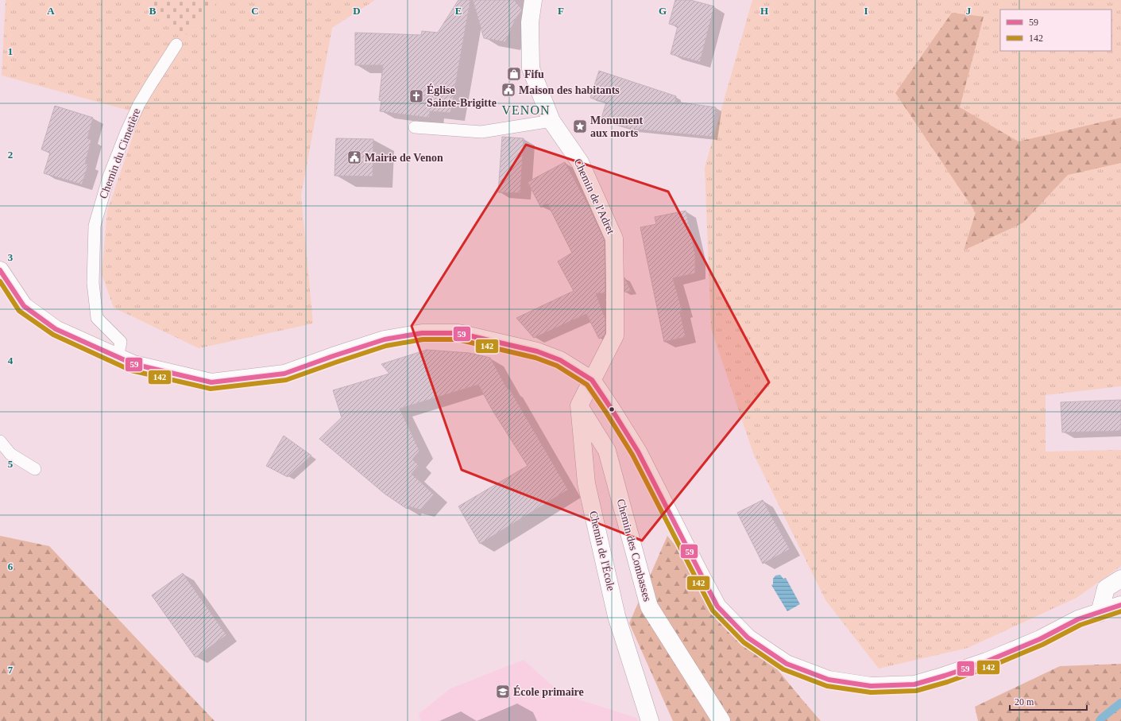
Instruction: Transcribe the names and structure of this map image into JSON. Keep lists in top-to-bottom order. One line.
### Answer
{"streets":{"street":["Chemin de l'Adret","Chemin des Combasses","Chemin de l'École"],"lane":["Chemin du Cimetière"]},"crossings":[["Chemin des Combasses","Chemin de l'École"]],"districts":["VENON"],"places":{"shop":["Fifu"],"public building":["Maison des habitants","Mairie de Venon"],"church":["Église Sainte-Brigitte"],"place":["Monument aux morts"],"school or university":["École primaire"]},"lines":["transit line 59","transit line 142"],"legend":["59","142"],"scale_bar":"20 m","grid":{"columns":["A","B","C","D","E","F","G","H","I","J"],"rows":["1","2","3","4","5","6","7"]}}
